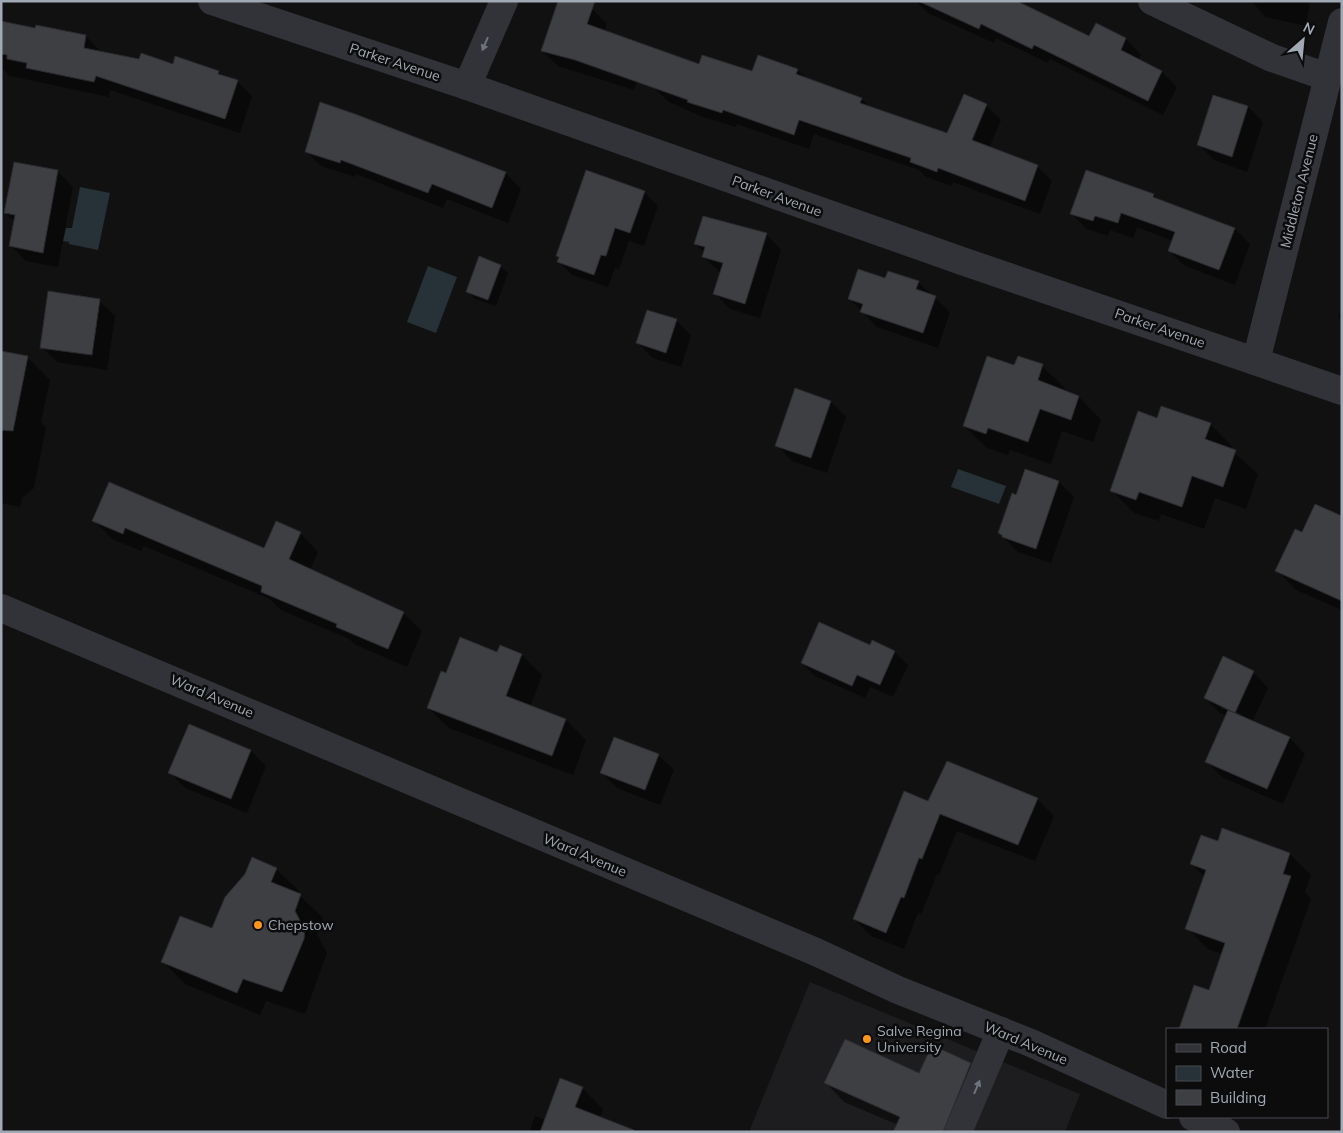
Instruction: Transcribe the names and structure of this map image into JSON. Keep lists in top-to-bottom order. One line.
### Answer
{"streets":{"street":["Parker Avenue","Middleton Avenue","Ward Avenue"]},"crossings":[["Parker Avenue","Middleton Avenue"]],"places":["Chepstow","Salve Regina University"],"legend":["Road","Water","Building"],"north":"top right"}
